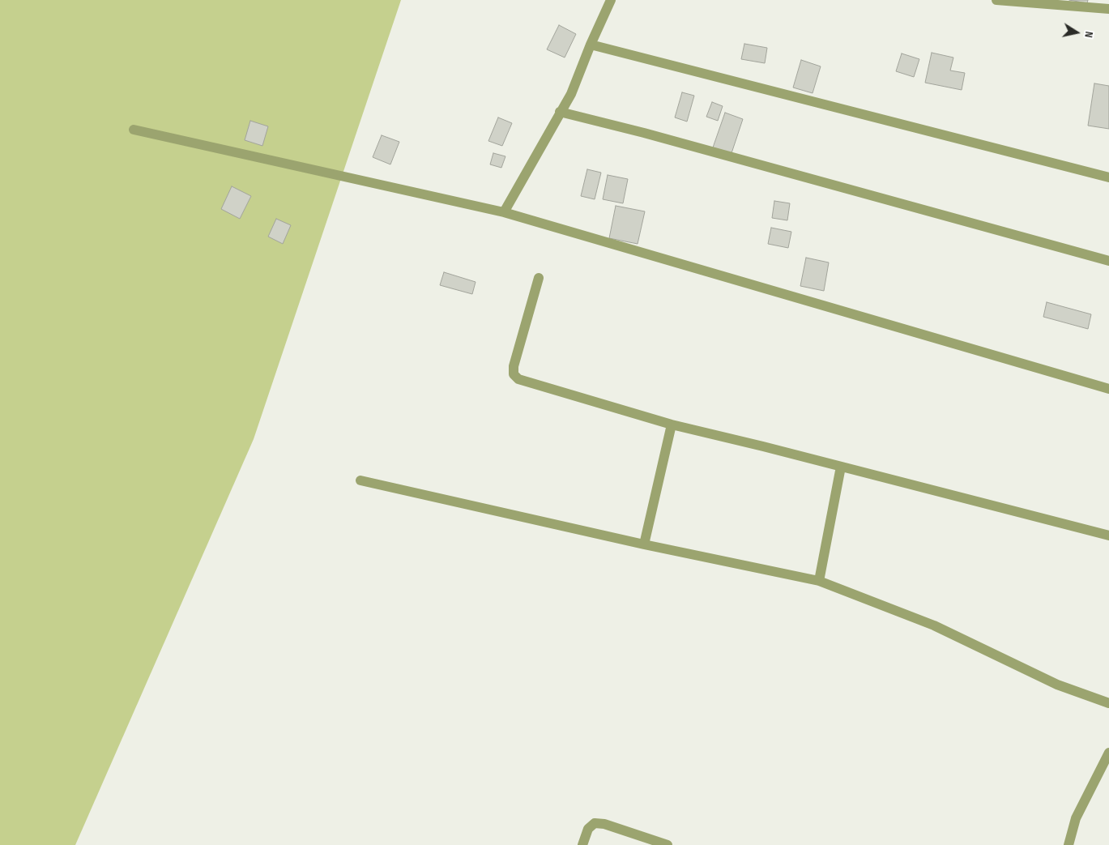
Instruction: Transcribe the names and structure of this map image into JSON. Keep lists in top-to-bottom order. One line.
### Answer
{"north":"right"}
